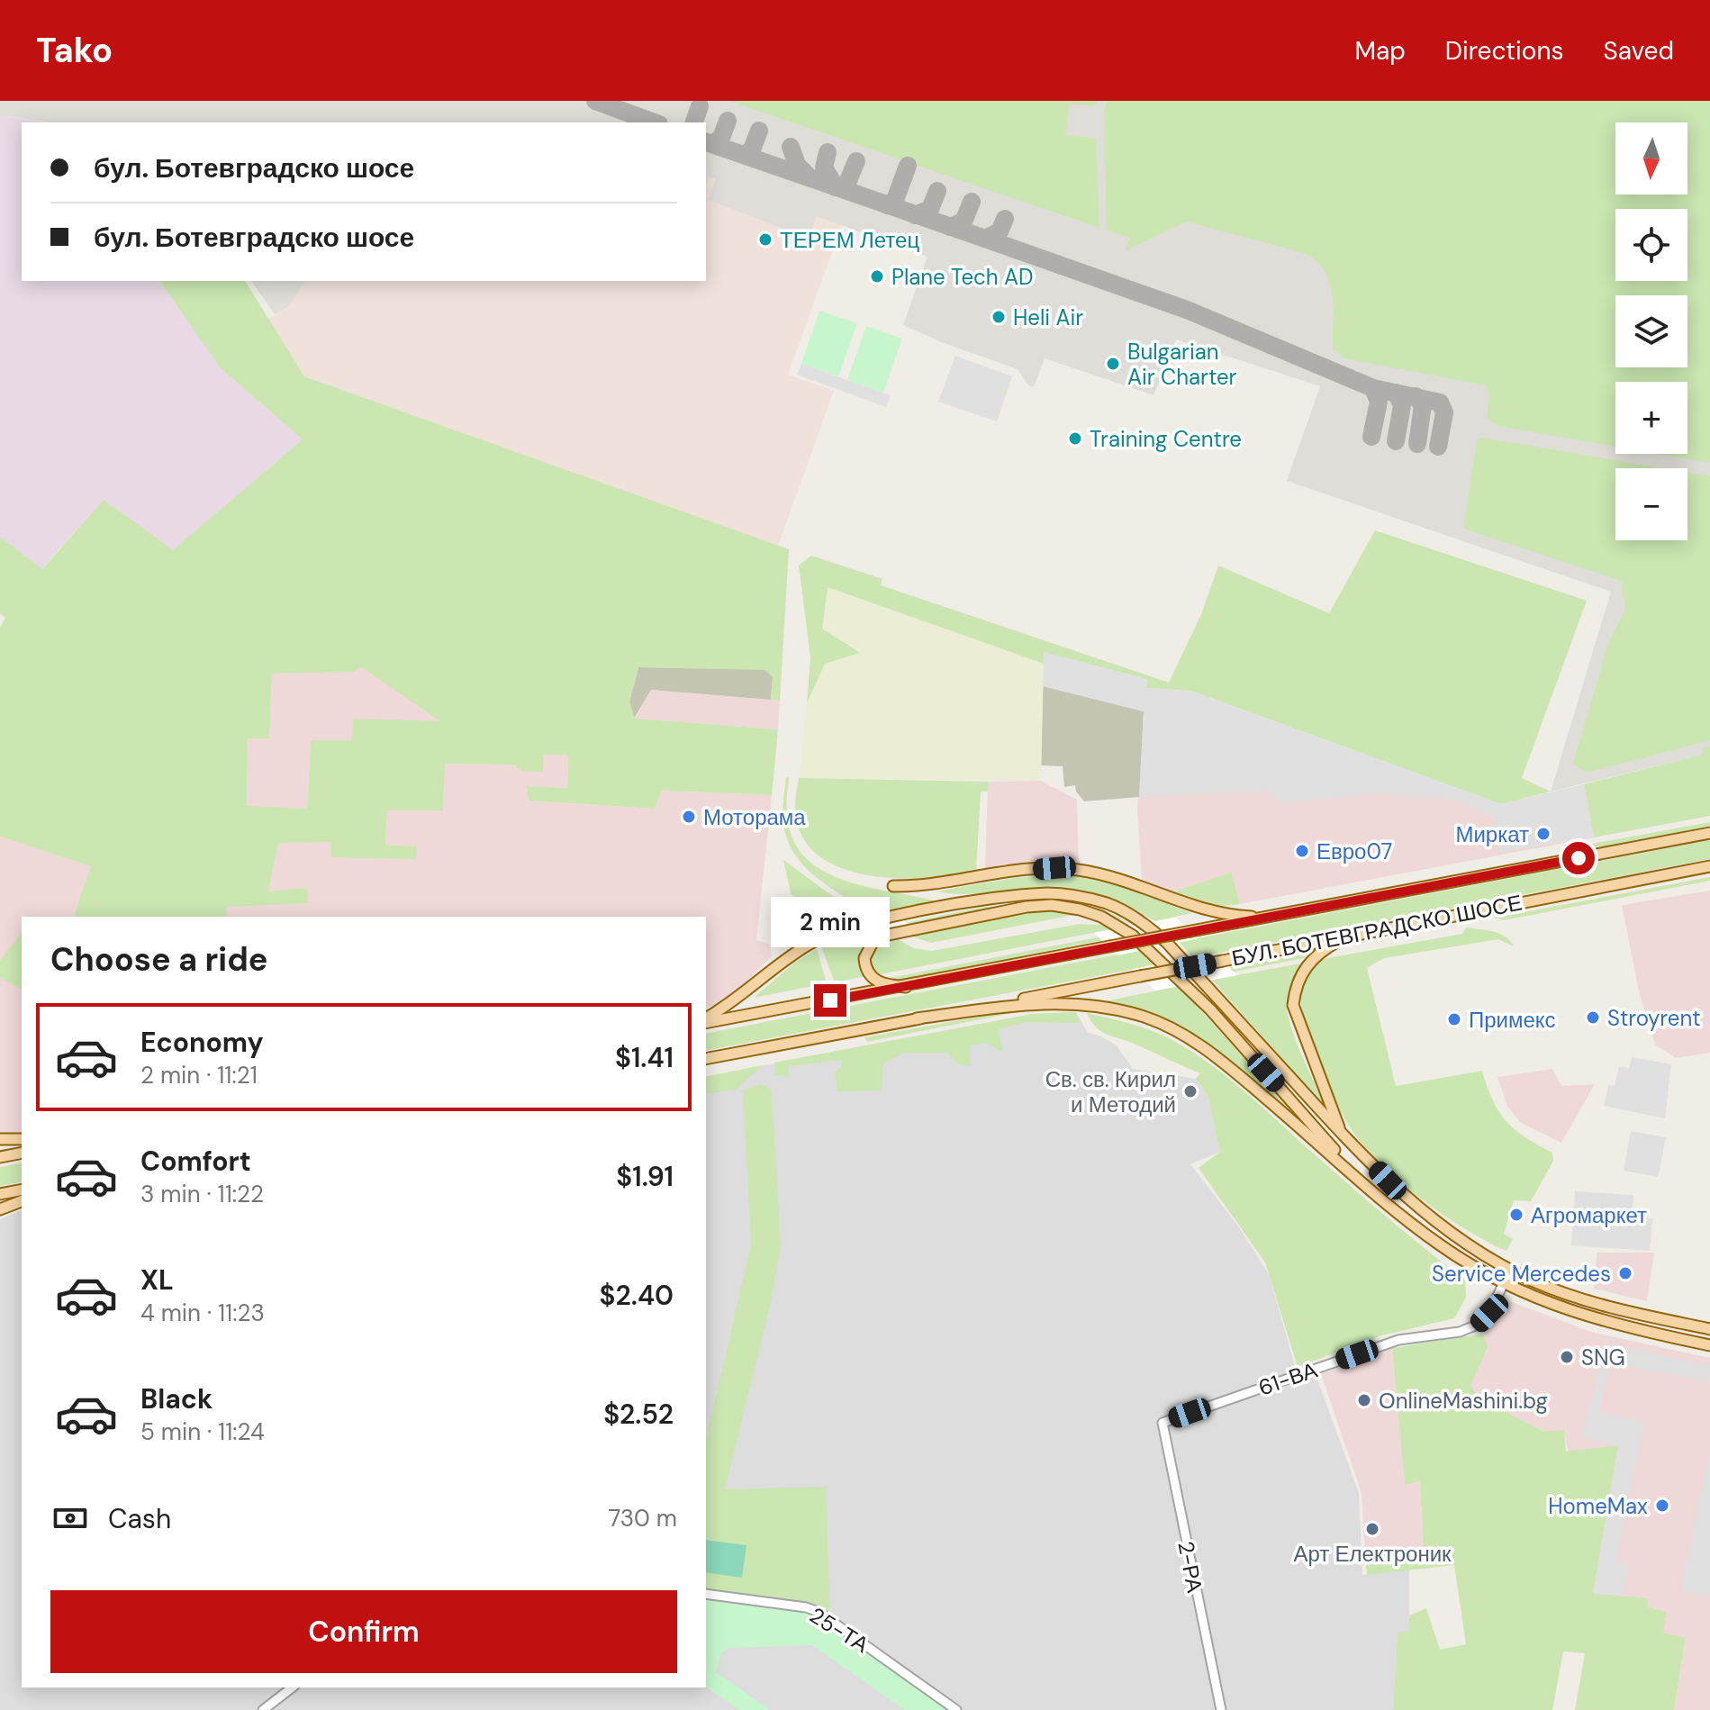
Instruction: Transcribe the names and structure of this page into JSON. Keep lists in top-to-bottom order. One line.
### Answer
{"streets":{"main road":["БУЛ. БОТЕВГРАДСКО ШОСЕ"],"street":["61-ВА","2-РА","25-ТА"]},"crossings":[["61-ВА","2-РА"]],"places":["ТЕРЕМ Летец","Plane Tech AD","Heli Air","Bulgarian Air Charter","Training Centre","Моторама","Миркат","Евро07","Stroyrent","Примекс","Св. св. Кирил и Методий","Агромаркет","Service Mercedes","SNG","ОnlineMashini.bg","HomeMax","Арт Електроник"],"north":"bottom","page":{"header":"Tako","nav":["Map","Directions","Saved"],"map_buttons":["+","−"],"banner":["бул. Ботевградско шосе","бул. Ботевградско шосе"],"bubble":"2 min","heading":"Choose a ride","list":[{"name":"Economy","note":"2 min · 11:21","value":"$1.41"},{"name":"Comfort","note":"3 min · 11:22","value":"$1.91"},{"name":"XL","note":"4 min · 11:23","value":"$2.40"},{"name":"Black","note":"5 min · 11:24","value":"$2.52"}],"pay":["Cash","730 m"],"buttons":"Confirm"}}
